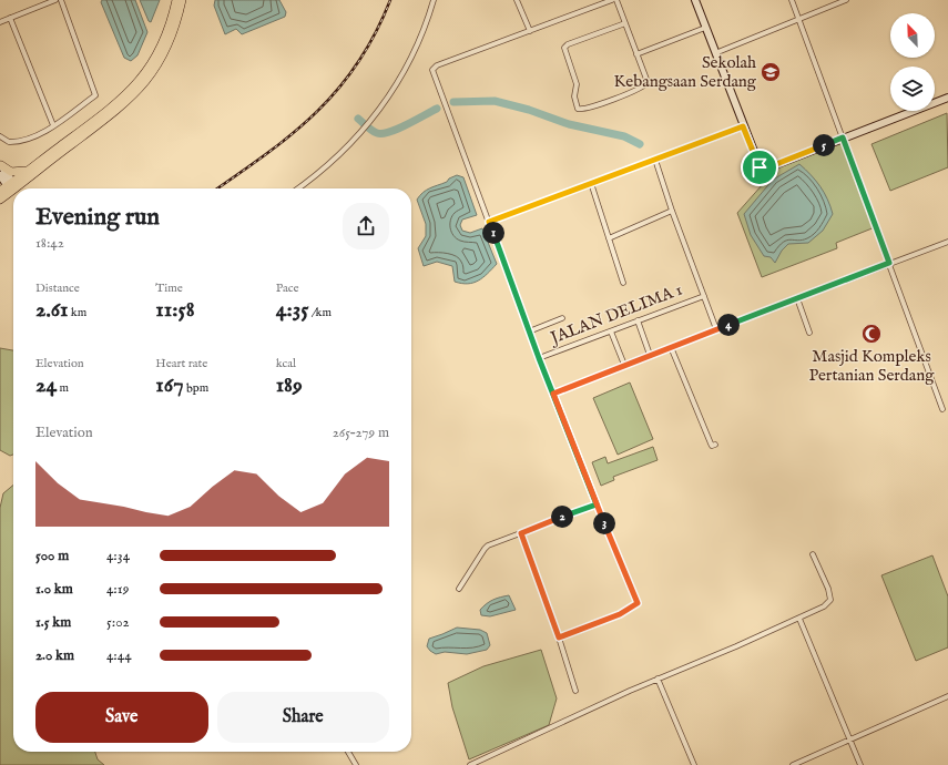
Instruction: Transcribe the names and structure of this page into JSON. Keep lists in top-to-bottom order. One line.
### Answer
{"streets":{"street":["JALAN DELIMA 1"]},"places":{"school or university":["Sekolah Kebangsaan Serdang"],"mosque":["Masjid Kompleks Pertanian Serdang"]},"north":"top left","page":{"pins":["5","1","4","2","3"],"heading":["Evening run","18:42"],"stats":[["Distance","2.61 km"],["Time","11:58"],["Pace","4:35 /km"],["Elevation","24 m"],["Heart rate","167 bpm"],["kcal","189"]],"chart":["Elevation","265–279 m"],"list":[{"name":"500 m","note":"4:34"},{"name":"1.0 km","note":"4:19"},{"name":"1.5 km","note":"5:02"},{"name":"2.0 km","note":"4:44"}],"buttons":["Save","Share"]}}
